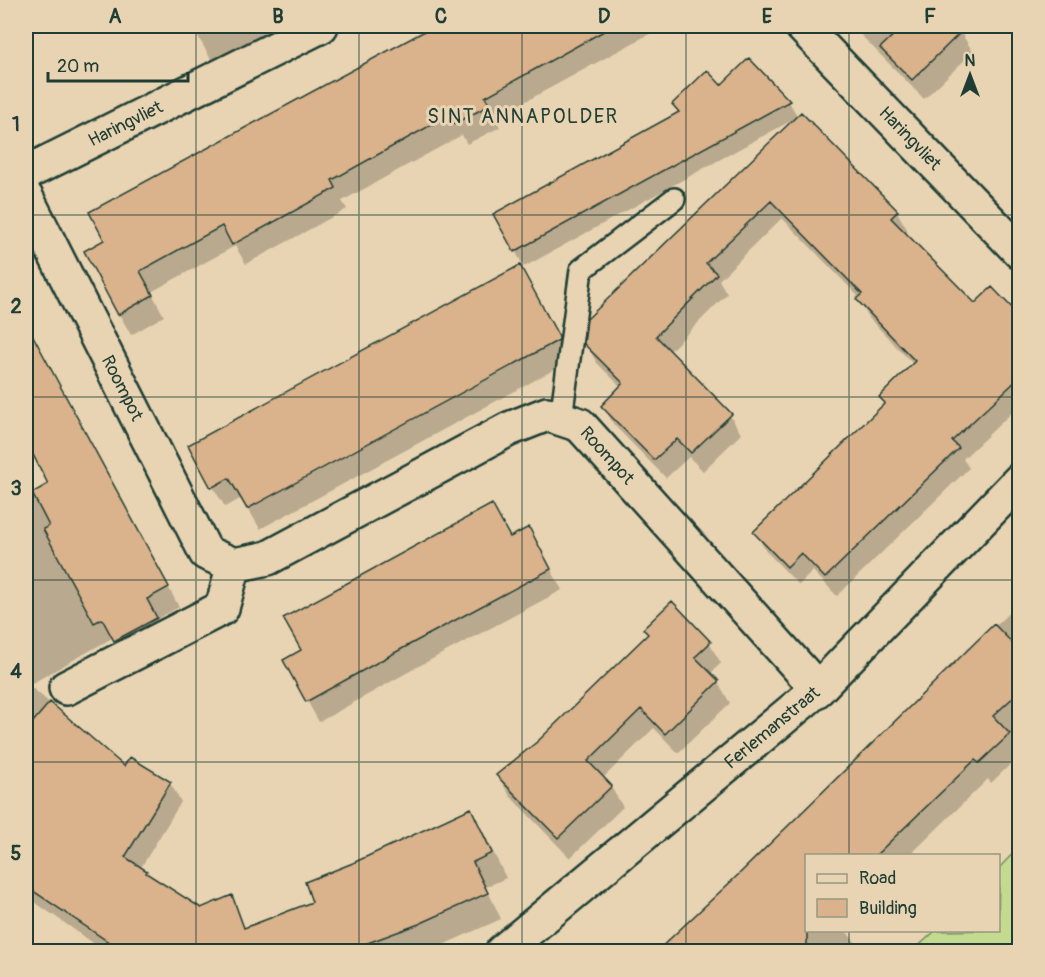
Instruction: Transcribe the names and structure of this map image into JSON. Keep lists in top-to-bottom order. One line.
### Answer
{"streets":{"street":["Haringvliet","Roompot","Ferlemanstraat"]},"crossings":[["Roompot","Ferlemanstraat"]],"districts":["SINT ANNAPOLDER"],"legend":["Road","Building"],"scale_bar":"20 m","north":"top","grid":{"columns":["A","B","C","D","E","F"],"rows":["1","2","3","4","5"]}}
